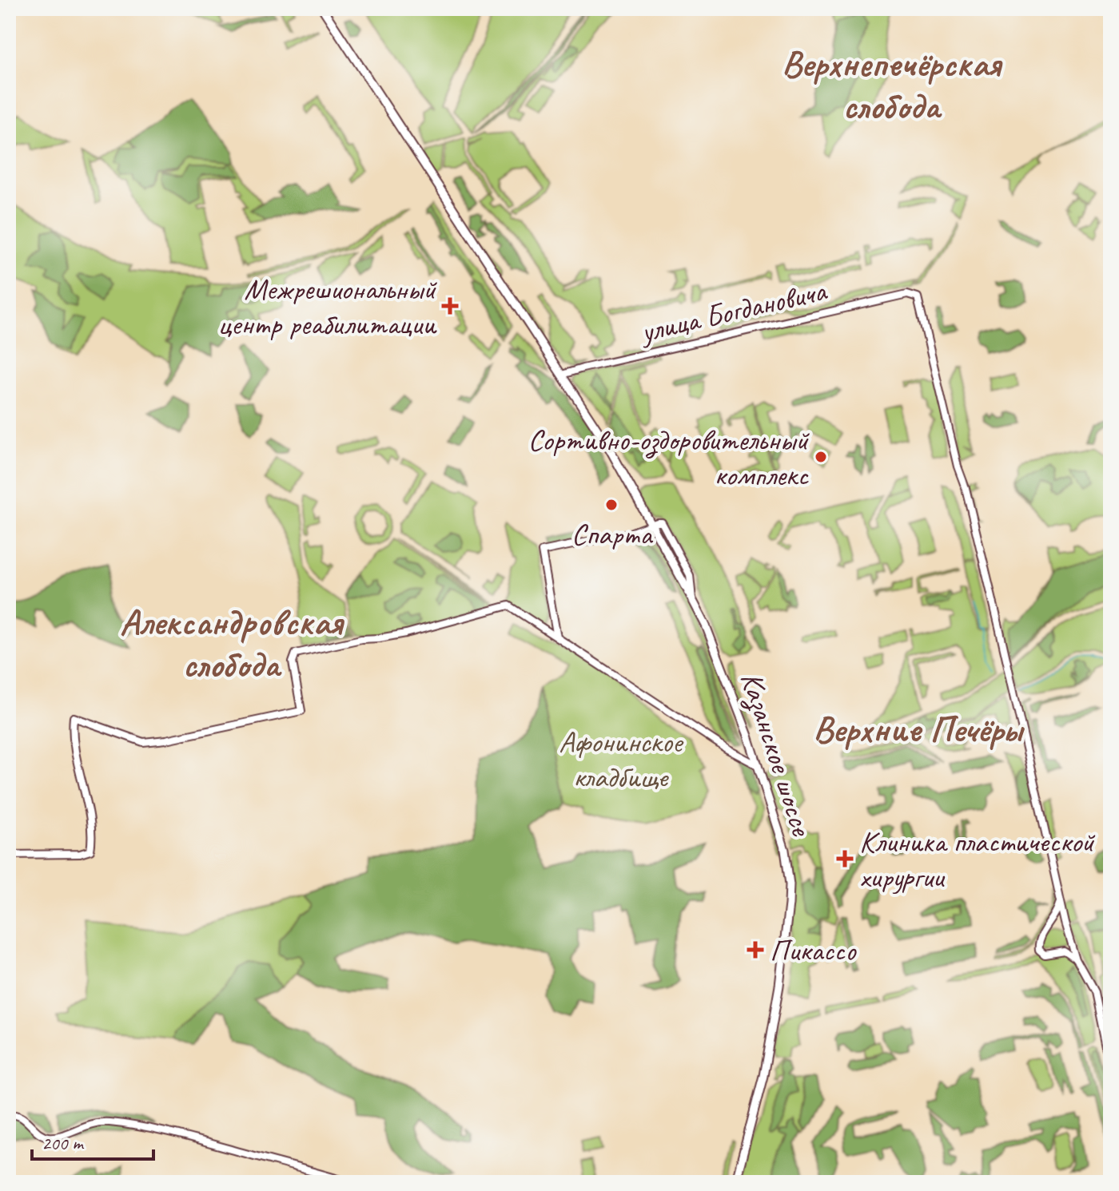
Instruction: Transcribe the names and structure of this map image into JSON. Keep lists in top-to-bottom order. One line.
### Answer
{"streets":{"main road":["Казанское шоссе"],"street":["улица Богдановича"]},"crossings":[["улица Богдановича","Казанское шоссе"]],"districts":["Верхнепечёрская слобода","Александровская слобода","Верхние Печёры"],"parks":["Афонинское кладбище"],"places":{"health":["Межрешиональный центр реабилитации","Клиника пластической хирургии","Пикассо"],"other":["Сортивно-оздоровительный комплекс","Спарта"]},"scale_bar":"200 m"}
